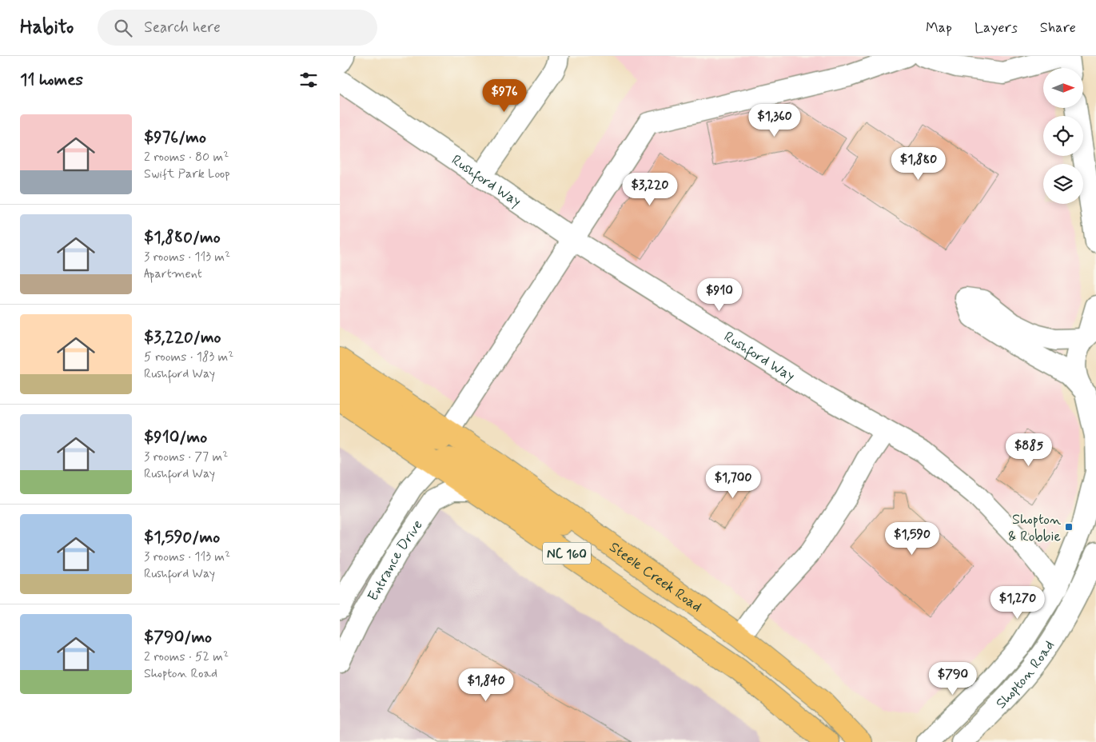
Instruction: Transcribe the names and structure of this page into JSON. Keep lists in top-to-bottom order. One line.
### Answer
{"streets":{"main road":["NC 160","Steele Creek Road"],"street":["Rushford Way","Entrance Drive","Shopton Road"]},"crossings":[["Rushford Way","Shopton Road"],["Entrance Drive","Steele Creek Road"]],"places":{"transit":["Shopton & Robbie"]},"north":"right","page":{"header":"Habito","search":"Search here","nav":["Map","Layers","Share"],"heading":"11 homes","price":["$976","$1,360","$1,880","$3,220","$910","$885","$1,700","$1,590","$1,270","$790","$1,840"],"list":[{"name":"$976/mo","note":"2 rooms · 80 m² · Swift Park Loop"},{"name":"$1,880/mo","note":"3 rooms · 113 m² · Apartment"},{"name":"$3,220/mo","note":"5 rooms · 183 m² · Rushford Way"},{"name":"$910/mo","note":"3 rooms · 77 m² · Rushford Way"},{"name":"$1,590/mo","note":"3 rooms · 113 m² · Rushford Way"},{"name":"$790/mo","note":"2 rooms · 52 m² · Shopton Road"}]}}
